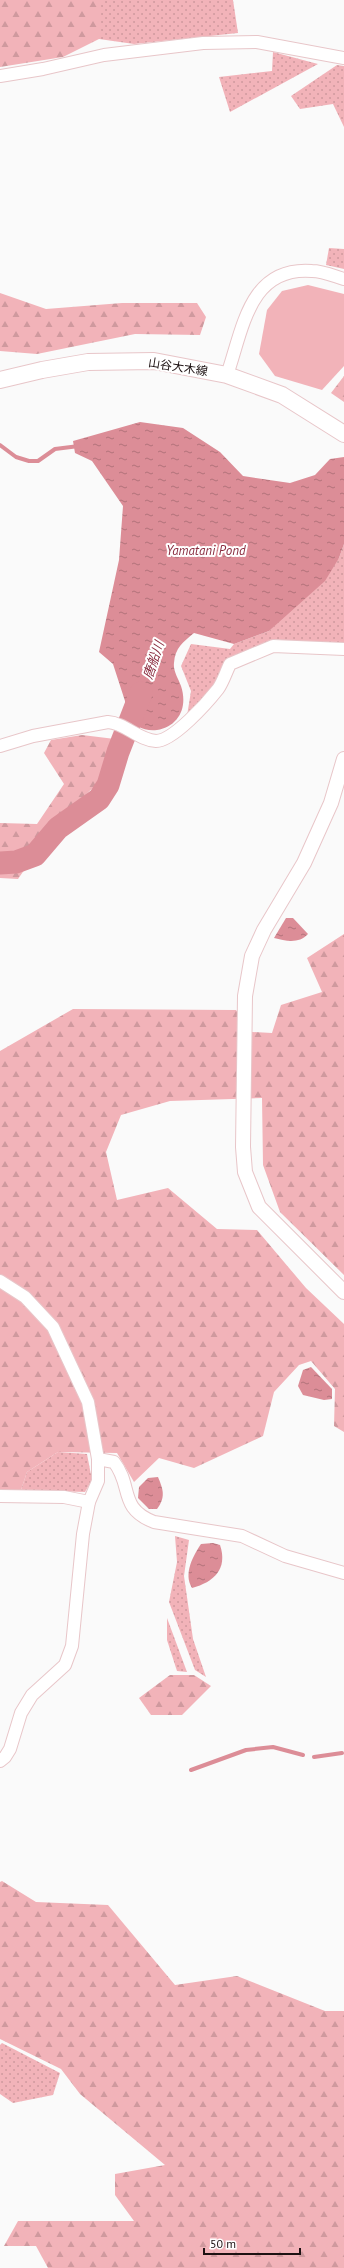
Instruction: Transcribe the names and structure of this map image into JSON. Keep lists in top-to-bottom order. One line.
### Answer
{"streets":{"main road":["山谷大木線"]},"water":["Yamatani Pond","唐船川"],"scale_bar":"50 m"}
